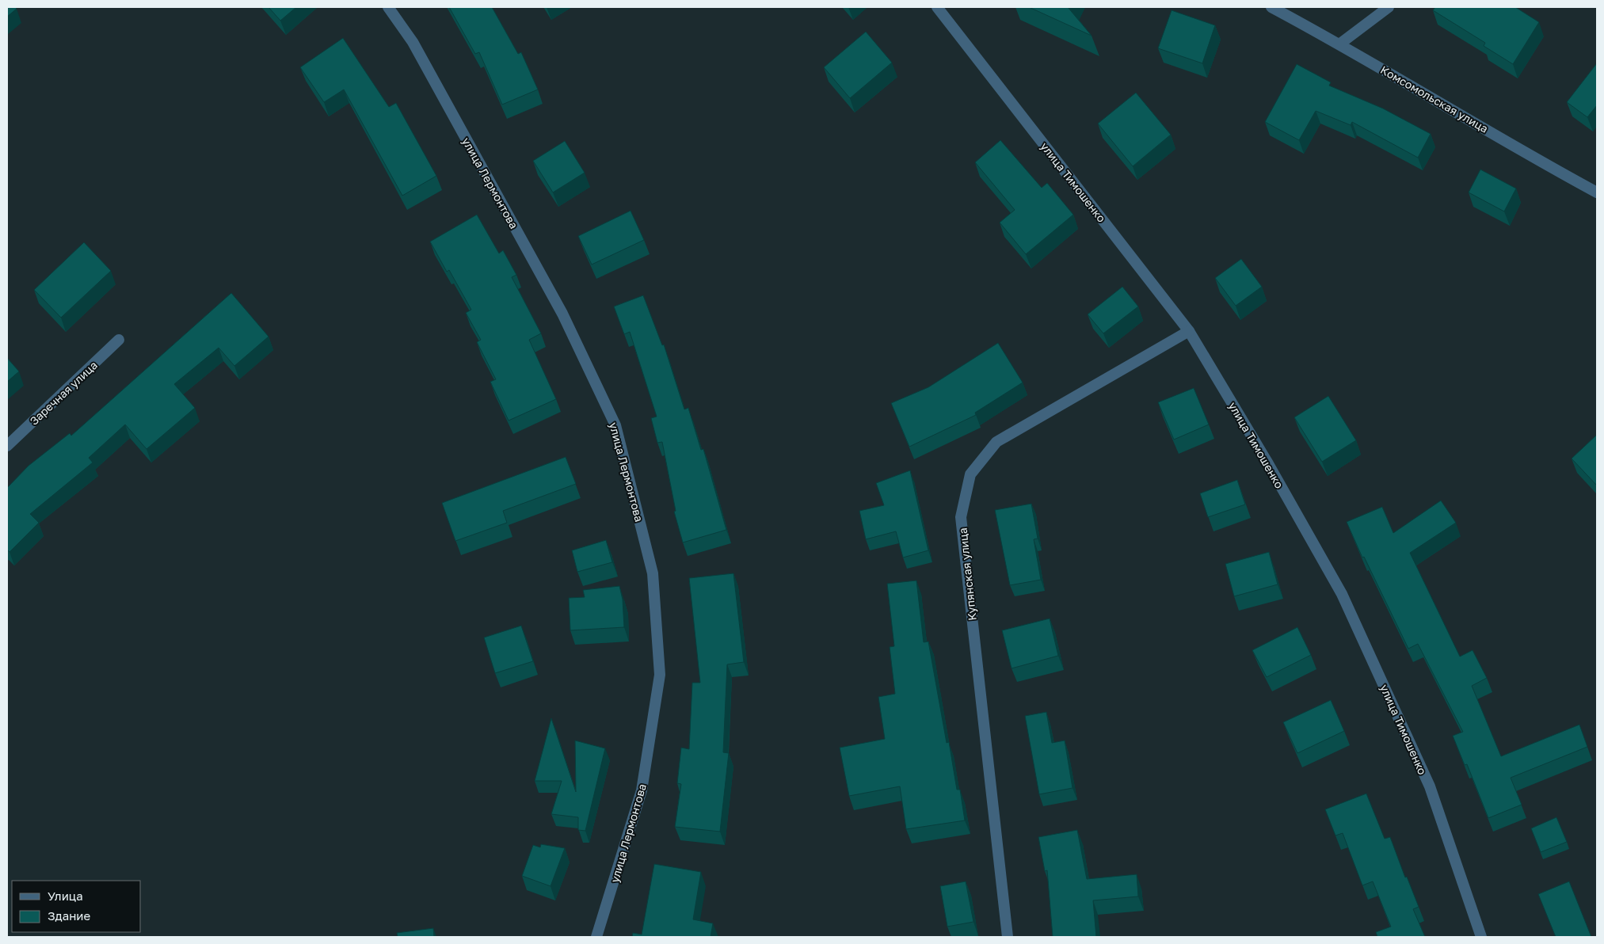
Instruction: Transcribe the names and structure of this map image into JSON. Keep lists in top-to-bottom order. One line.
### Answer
{"streets":{"street":["Комсомольская улица","улица Тимошенко","улица Лермонтова","Заречная улица","Купянская улица"]},"crossings":[["улица Тимошенко","Купянская улица"]],"legend":["Улица","Здание"]}
